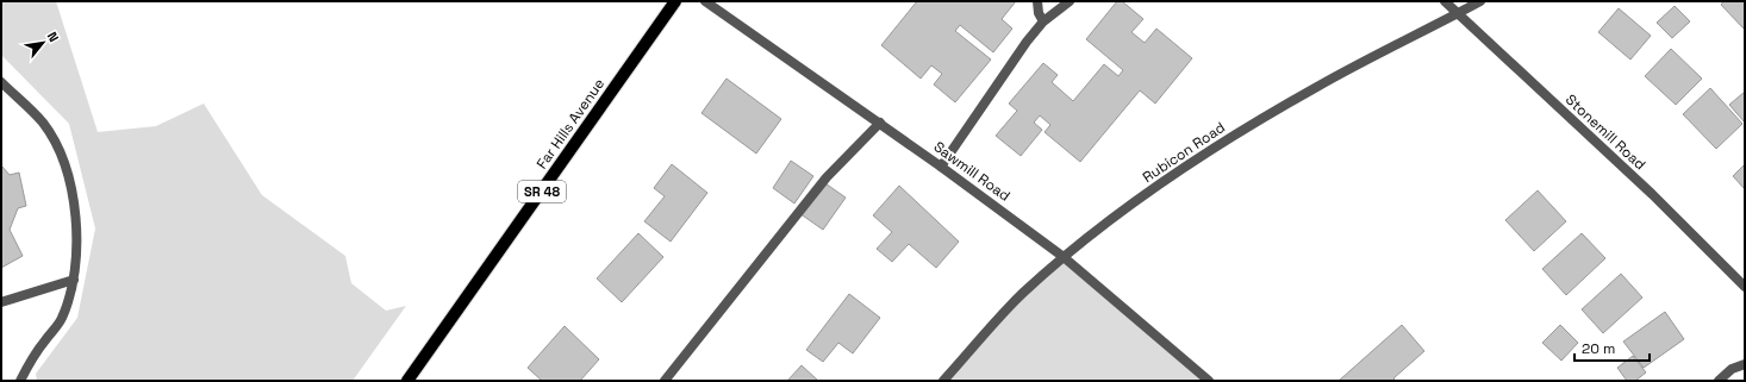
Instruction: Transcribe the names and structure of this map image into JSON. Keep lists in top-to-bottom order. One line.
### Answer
{"streets":{"main road":["Far Hills Avenue","SR 48"],"street":["Stonemill Road","Rubicon Road","Sawmill Road"]},"crossings":[["Stonemill Road","Rubicon Road"],["Rubicon Road","Sawmill Road"]],"scale_bar":"20 m","north":"top right"}
